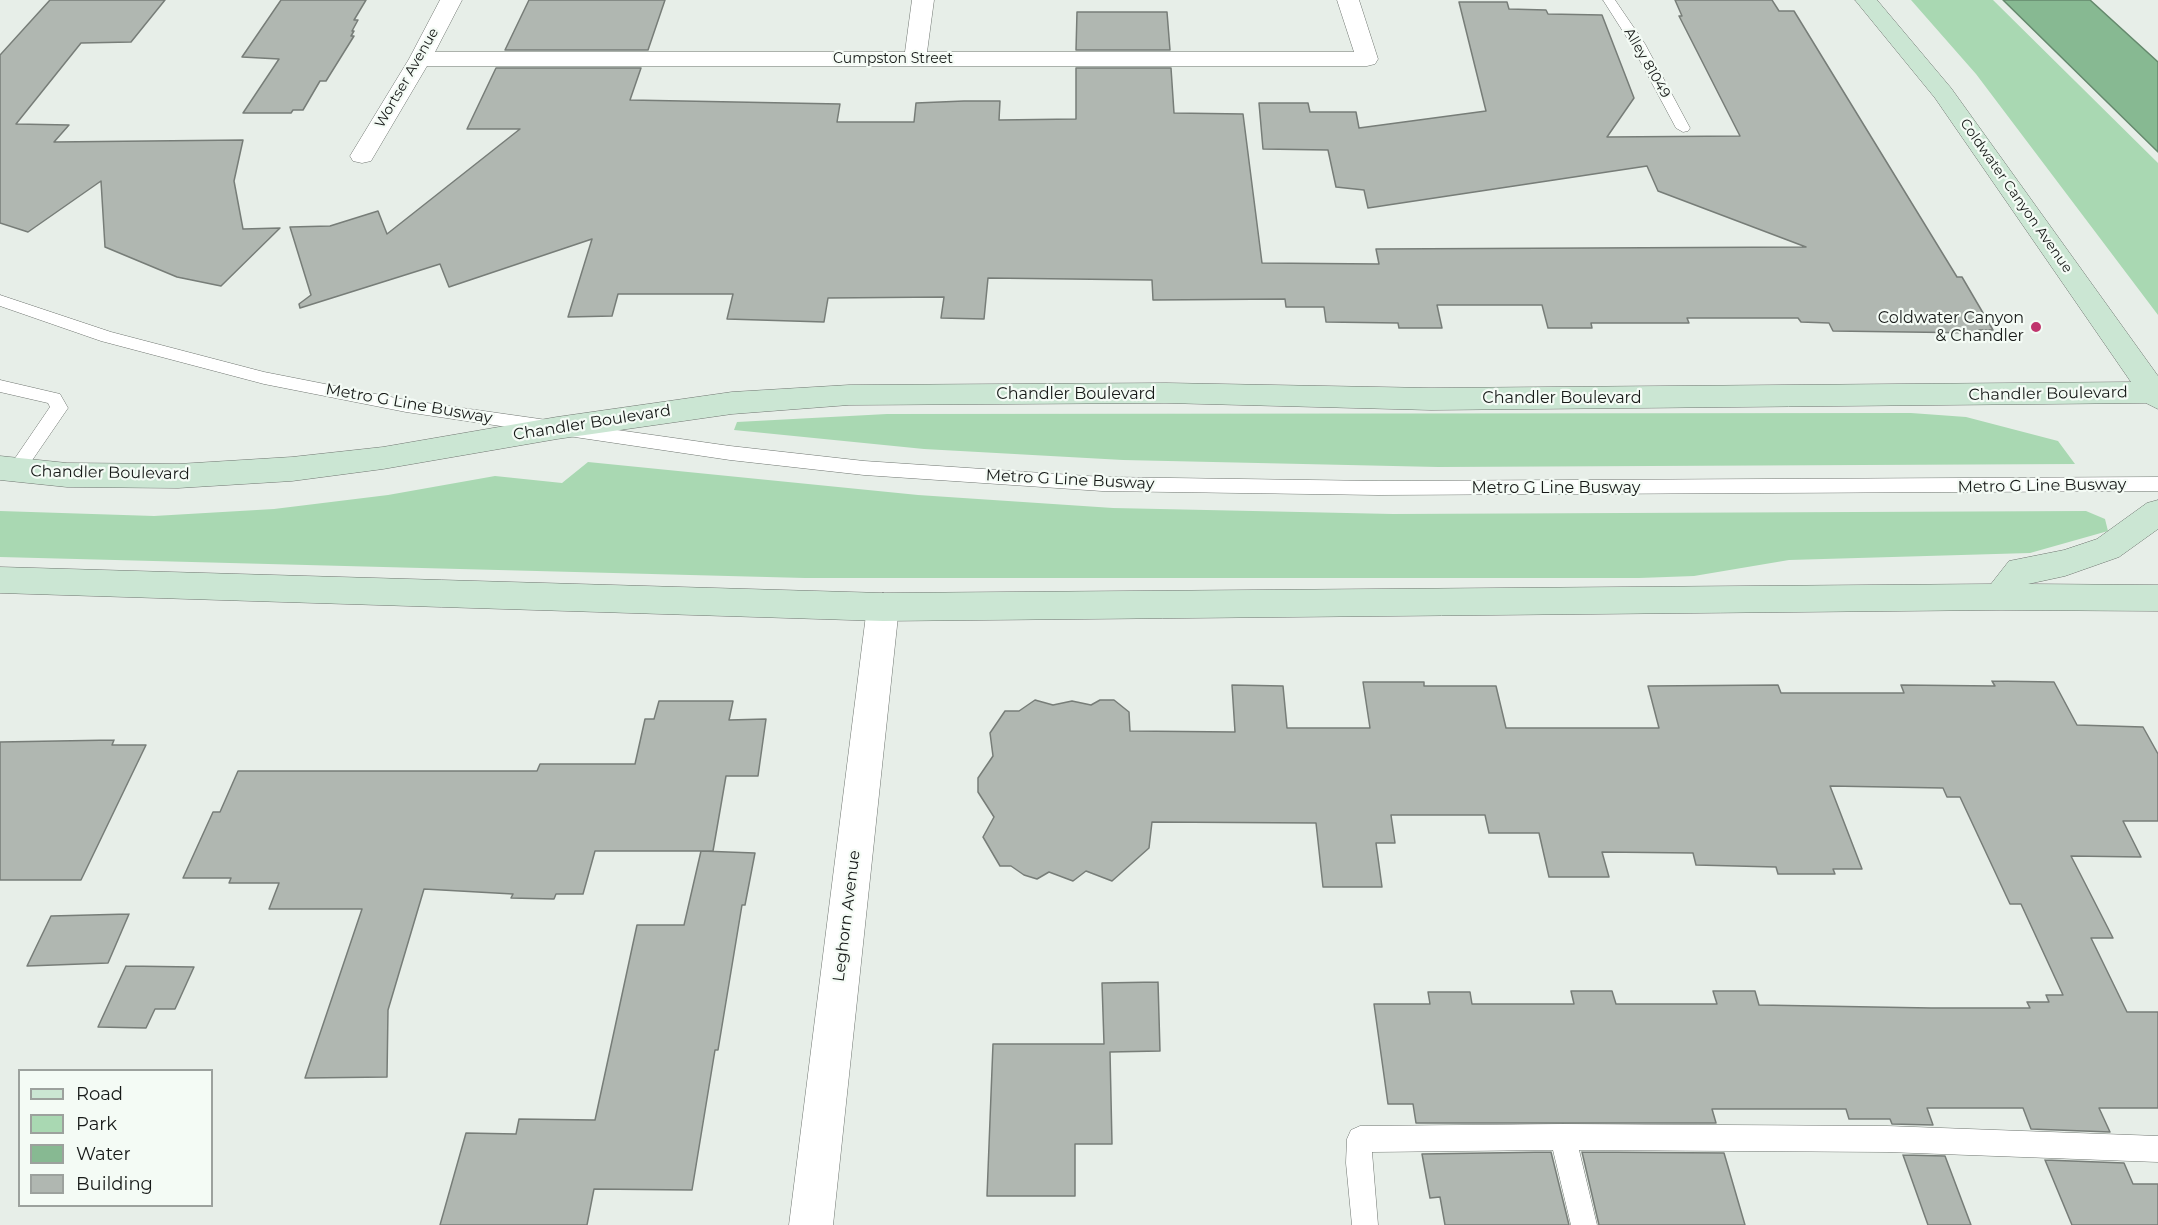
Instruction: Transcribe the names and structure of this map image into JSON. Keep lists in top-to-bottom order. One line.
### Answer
{"streets":{"street":["Cumpston Street","Wortser Avenue","Coldwater Canyon Avenue","Chandler Boulevard","Leghorn Avenue"],"lane":["Alley 81049","Metro G Line Busway"]},"crossings":[["Cumpston Street","Wortser Avenue"],["Coldwater Canyon Avenue","Chandler Boulevard"],["Chandler Boulevard","Metro G Line Busway"]],"places":["Coldwater Canyon & Chandler"],"legend":["Road","Park","Water","Building"]}
